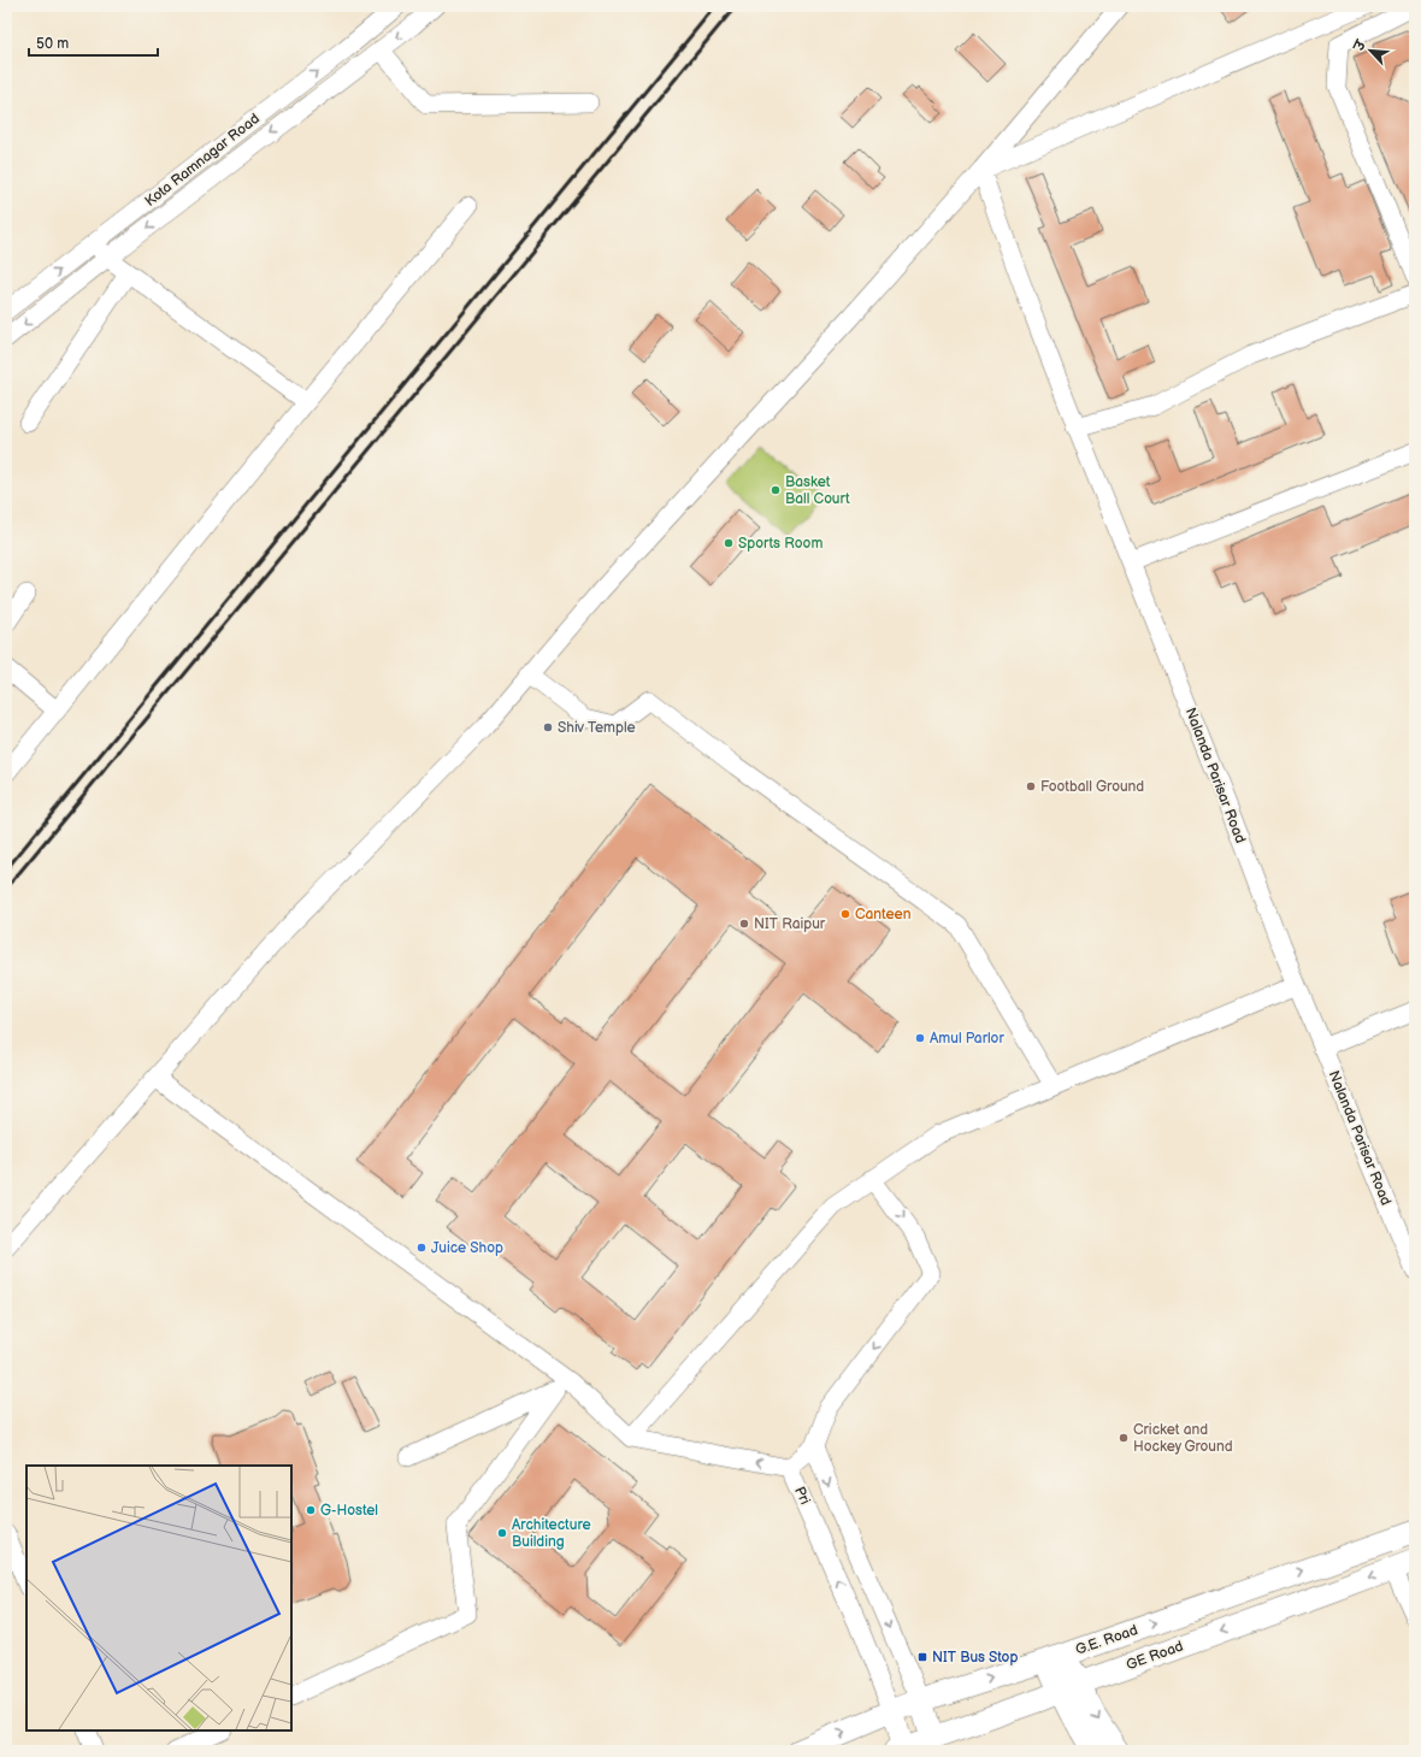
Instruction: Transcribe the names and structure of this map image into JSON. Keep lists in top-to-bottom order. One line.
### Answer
{"streets":{"main road":["G.E. Road","GE Road"],"street":["Kota Ramnagar Road","Nalanda Parisar Road","Pri"]},"crossings":[["Pri","G.E. Road"]],"one_way":["G.E. Road","GE Road"],"places":{"other":["Basket Ball Court","Sports Room","Shiv Temple","Football Ground","Canteen","NIT Raipur","Amul Parlor","Juice Shop","Cricket and Hockey Ground","G-Hostel","Architecture Building"],"transit":["NIT Bus Stop"]},"scale_bar":"50 m","north":"top left"}
